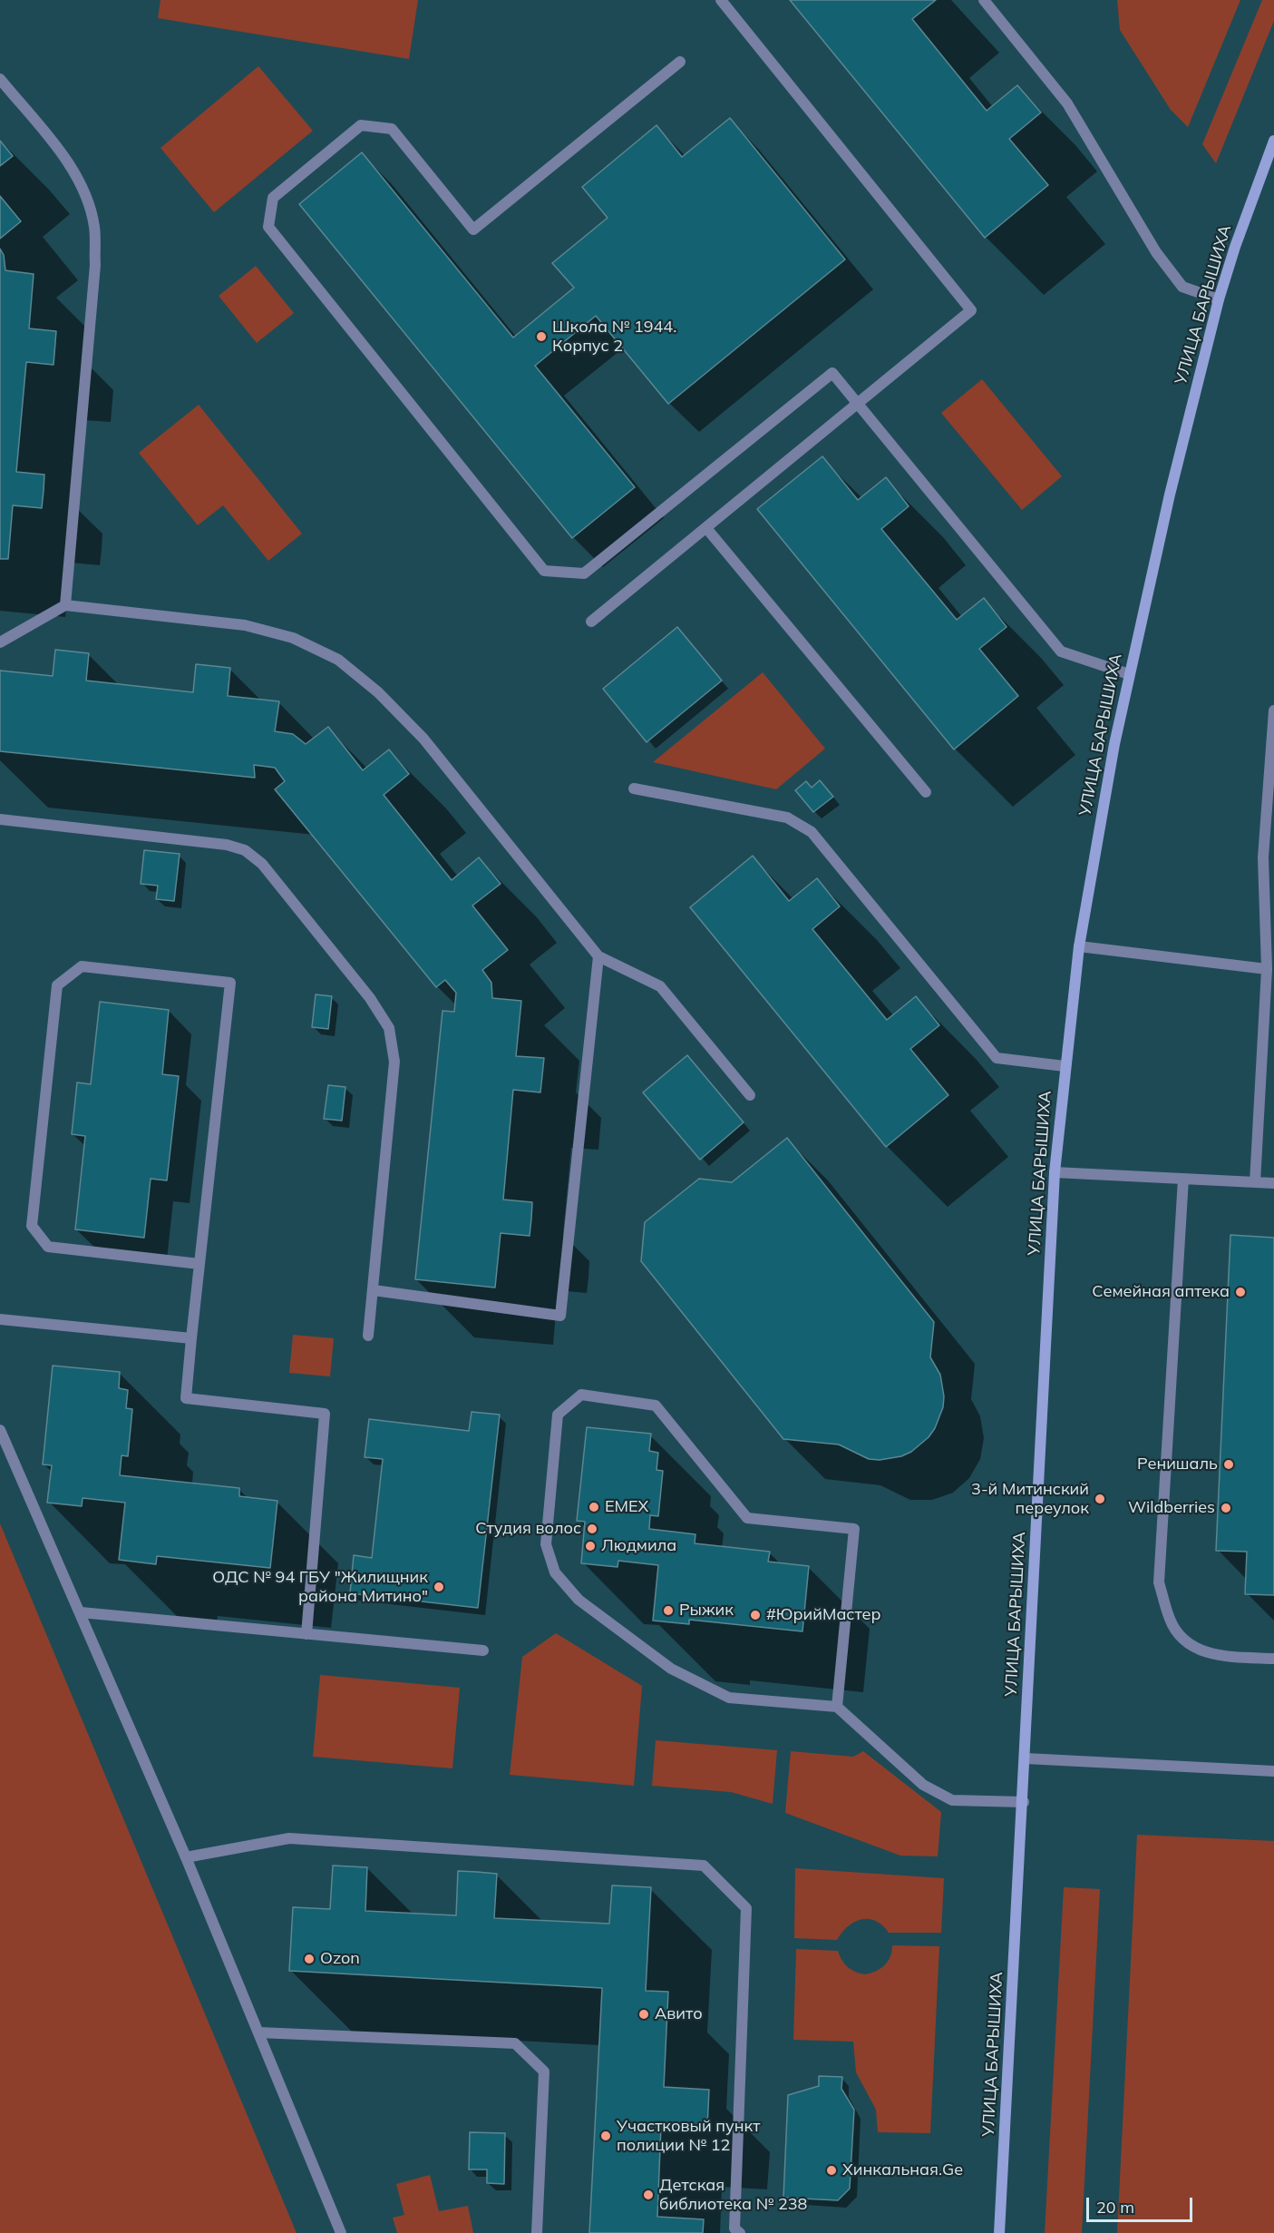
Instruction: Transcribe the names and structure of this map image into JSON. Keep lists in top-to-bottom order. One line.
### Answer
{"streets":{"main road":["УЛИЦА БАРЫШИХА"]},"places":["Школа № 1944. Корпус 2","Семейная аптека","Ренишаль","3-й Митинский переулок","EMEX","Wildberries","Студия волос","Людмила","ОДС № 94 ГБУ \"Жилищник района Митино\"","Рыжик","#ЮрийМастер","Ozon","Авито","Участковый пункт полиции № 12","Хинкальная.Ge","Детская библиотека № 238"],"scale_bar":"20 m"}
